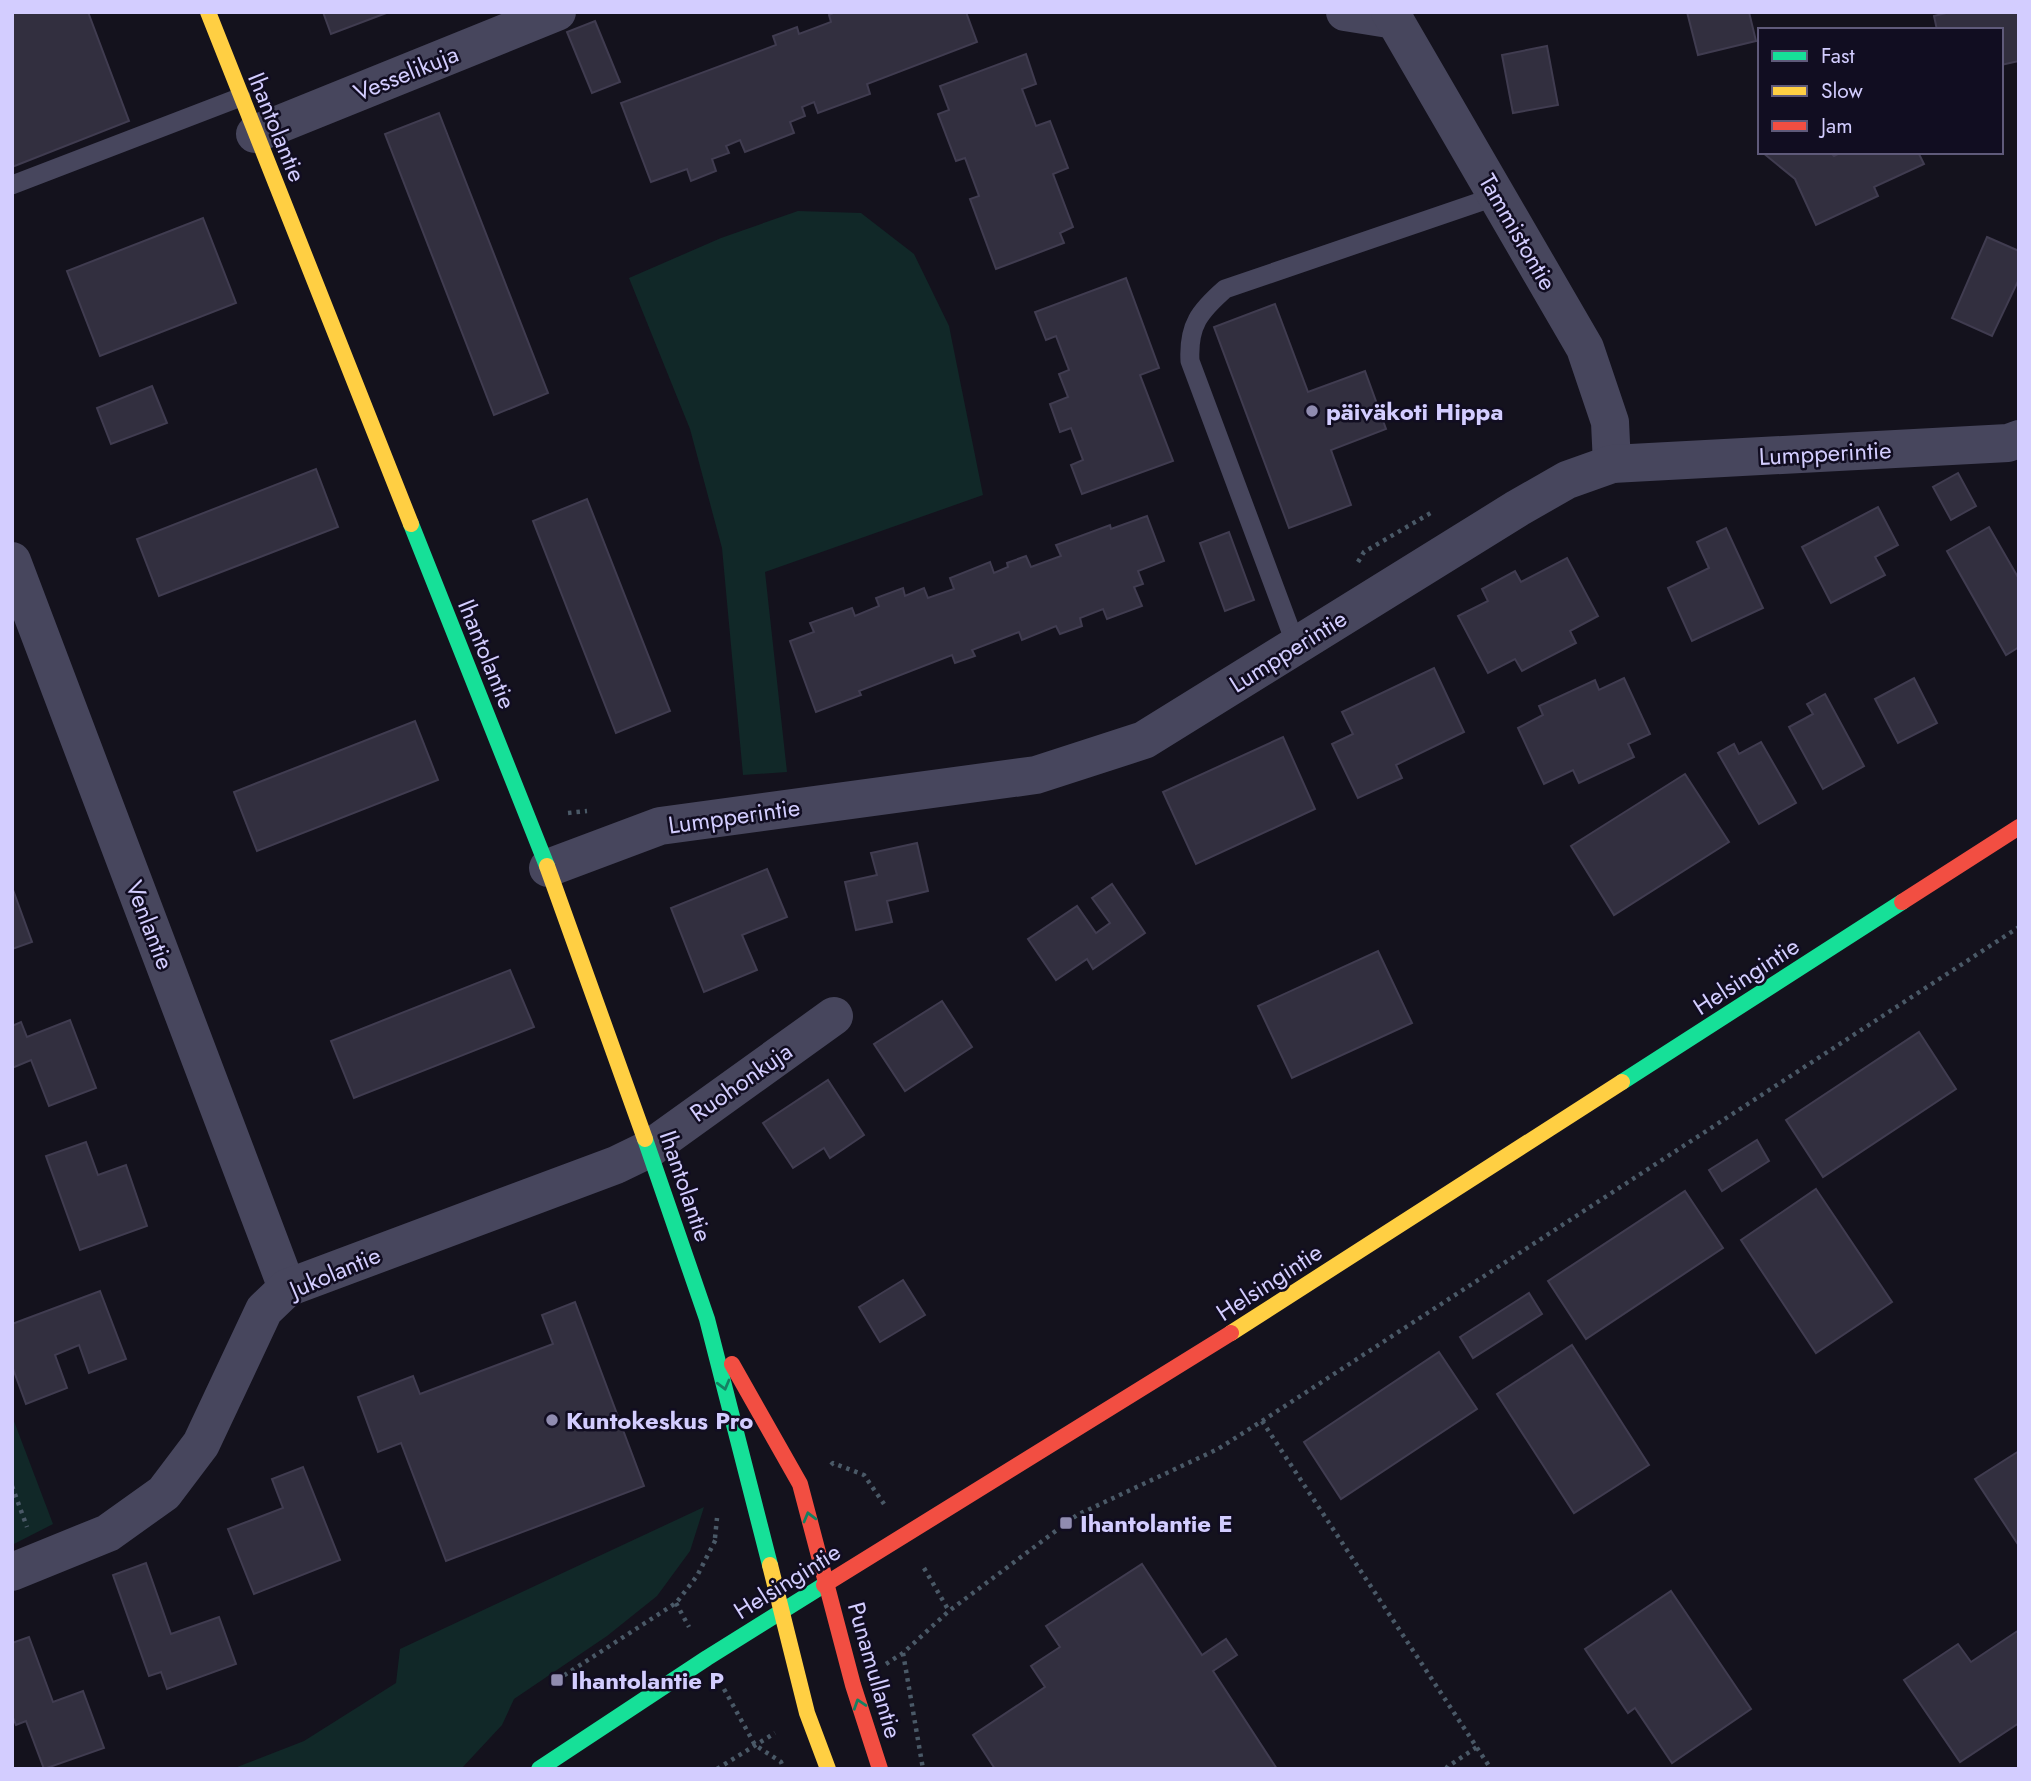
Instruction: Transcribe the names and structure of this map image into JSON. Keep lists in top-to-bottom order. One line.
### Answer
{"streets":{"street":["Vesselikuja","Ihantolantie","Tammistontie","Lumpperintie","Venlantie","Helsingintie","Ruohonkuja","Jukolantie","Punamullantie"]},"crossings":[["Vesselikuja","Ihantolantie"],["Ihantolantie","Lumpperintie"],["Ihantolantie","Helsingintie"],["Ihantolantie","Ruohonkuja"],["Ihantolantie","Jukolantie"],["Ihantolantie","Punamullantie"],["Tammistontie","Lumpperintie"],["Venlantie","Jukolantie"],["Helsingintie","Punamullantie"],["Ruohonkuja","Jukolantie"]],"places":{"other":["päiväkoti Hippa","Kuntokeskus Pro"],"transit":["Ihantolantie E","Ihantolantie P"]},"legend":["Fast","Slow","Jam"]}
